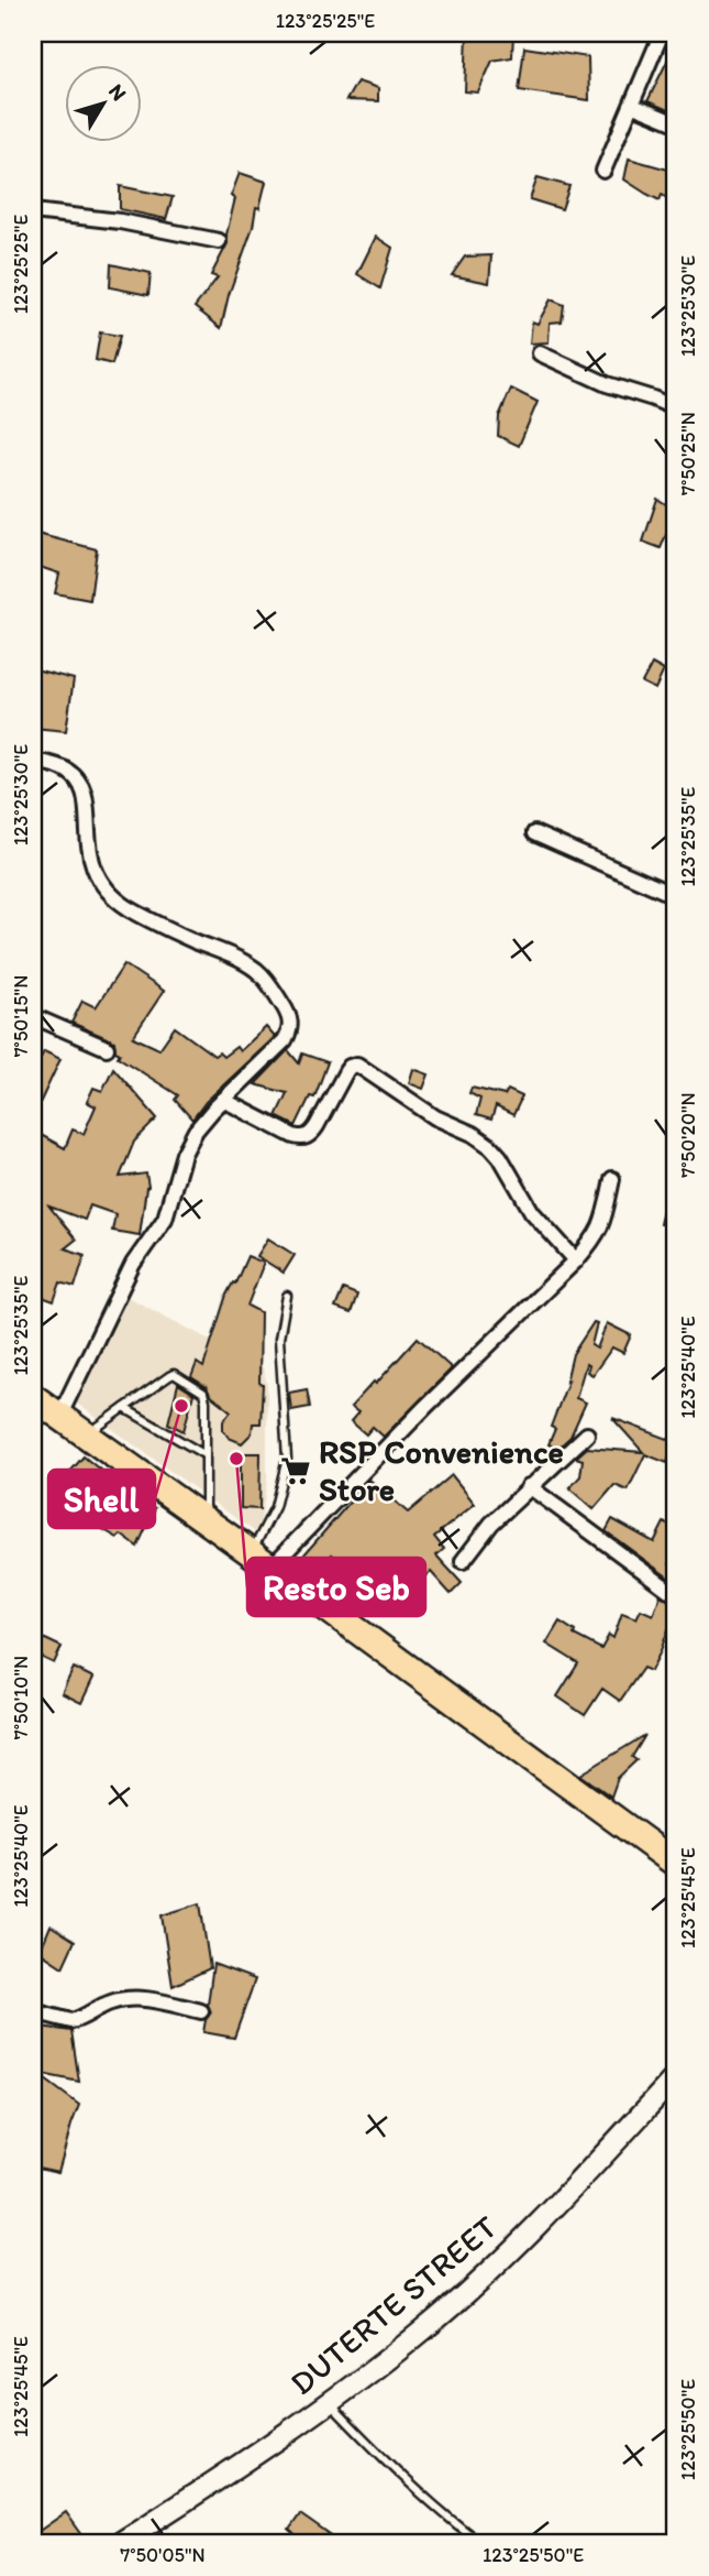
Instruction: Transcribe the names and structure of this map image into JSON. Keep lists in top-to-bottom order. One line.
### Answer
{"streets":{"main road":["DUTERTE STREET"]},"places":{"other":["Shell","Resto Seb"],"supermarket":["RSP Convenience Store"]},"north":"top right","coordinates":["123°25'25\"E","123°25'30\"E","7°50'25\"N","123°25'35\"E","7°50'15\"N","7°50'20\"N","123°25'40\"E","7°50'10\"N","123°25'45\"E","123°25'50\"E","7°50'05\"N"]}
